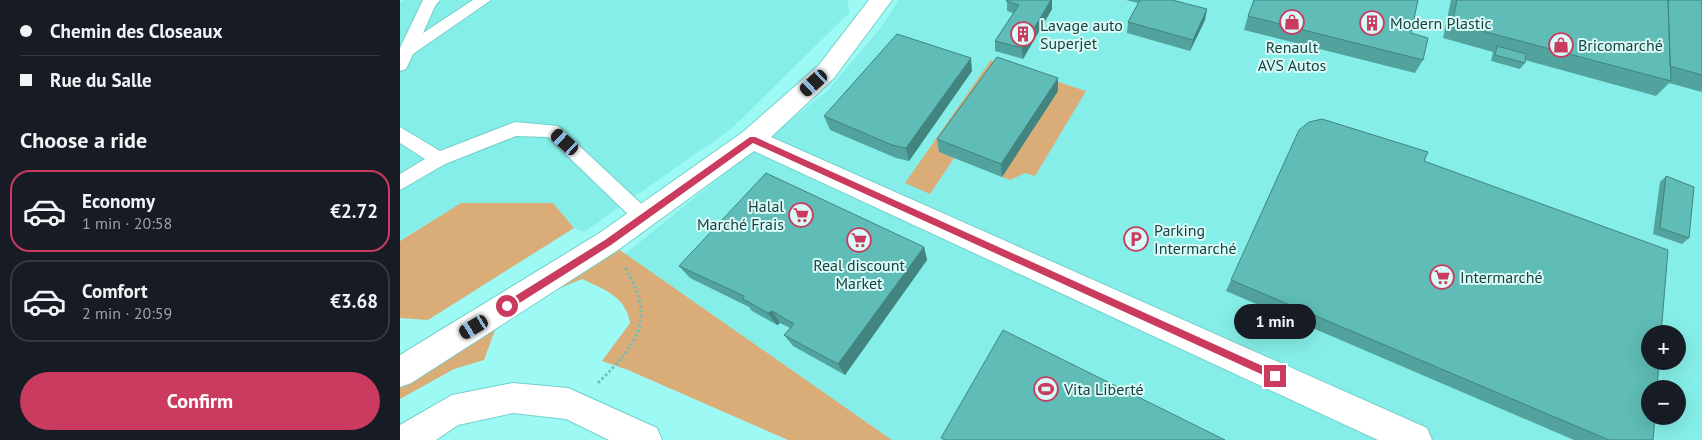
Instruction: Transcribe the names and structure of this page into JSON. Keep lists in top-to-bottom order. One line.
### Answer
{"places":{"shop":["Renault AVS Autos","Bricomarché"],"building":["Modern Plastic","Lavage auto Superjet"],"supermarket":["Halal Marché Frais","Real discount Market","Intermarché"],"parking":["Parking Intermarché"],"sports":["Vita Liberté"]},"page":{"banner":["Chemin des Closeaux","Rue du Salle"],"heading":"Choose a ride","list":[{"name":"Economy","note":"1 min · 20:58","value":"€2.72"},{"name":"Comfort","note":"2 min · 20:59","value":"€3.68"}],"bubble":"1 min","map_buttons":["+","−"],"buttons":"Confirm"}}
